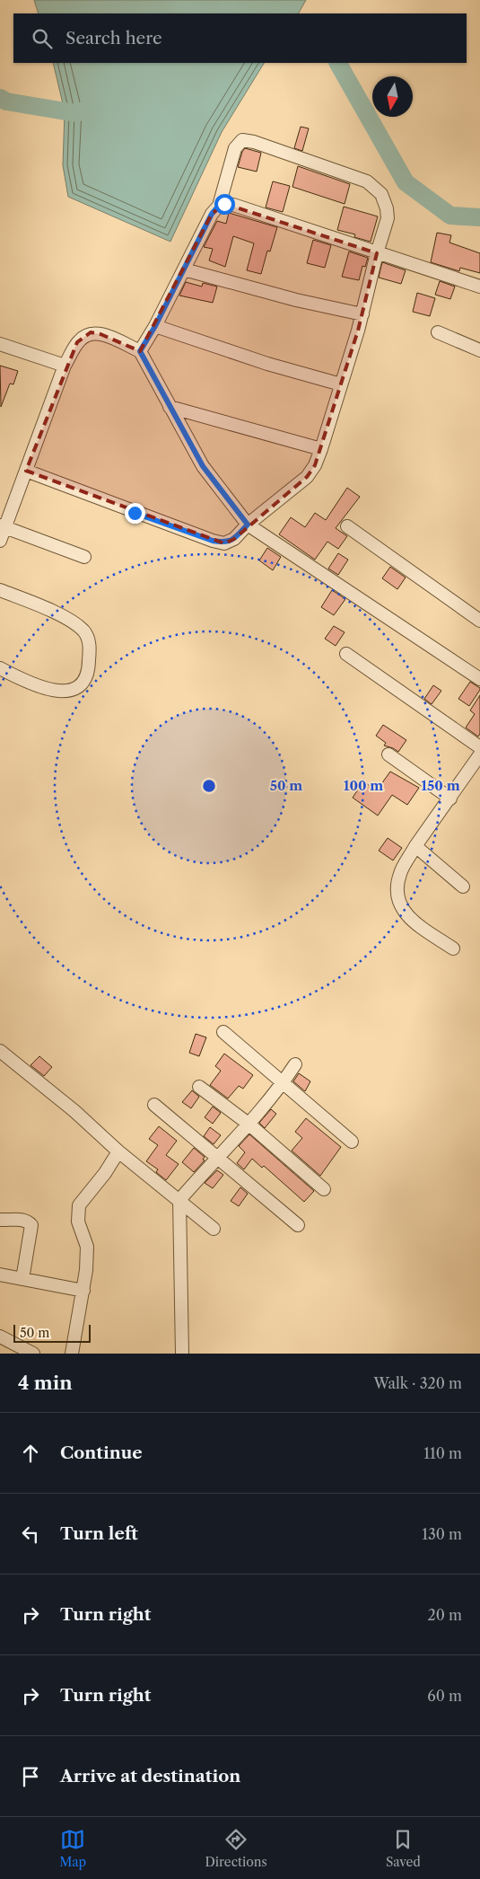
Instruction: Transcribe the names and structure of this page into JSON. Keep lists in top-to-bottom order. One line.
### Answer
{"scale_bar":"50 m","north":"bottom","page":{"search":"Search here","scale":"50 m","heading":["4 min","Walk · 320 m"],"list":[["Continue","110 m"],["Turn left","130 m"],["Turn right","20 m"],["Turn right","60 m"],"Arrive at destination"],"nav":["Map","Directions","Saved"]},"rings":["50 m","100 m","150 m"]}
